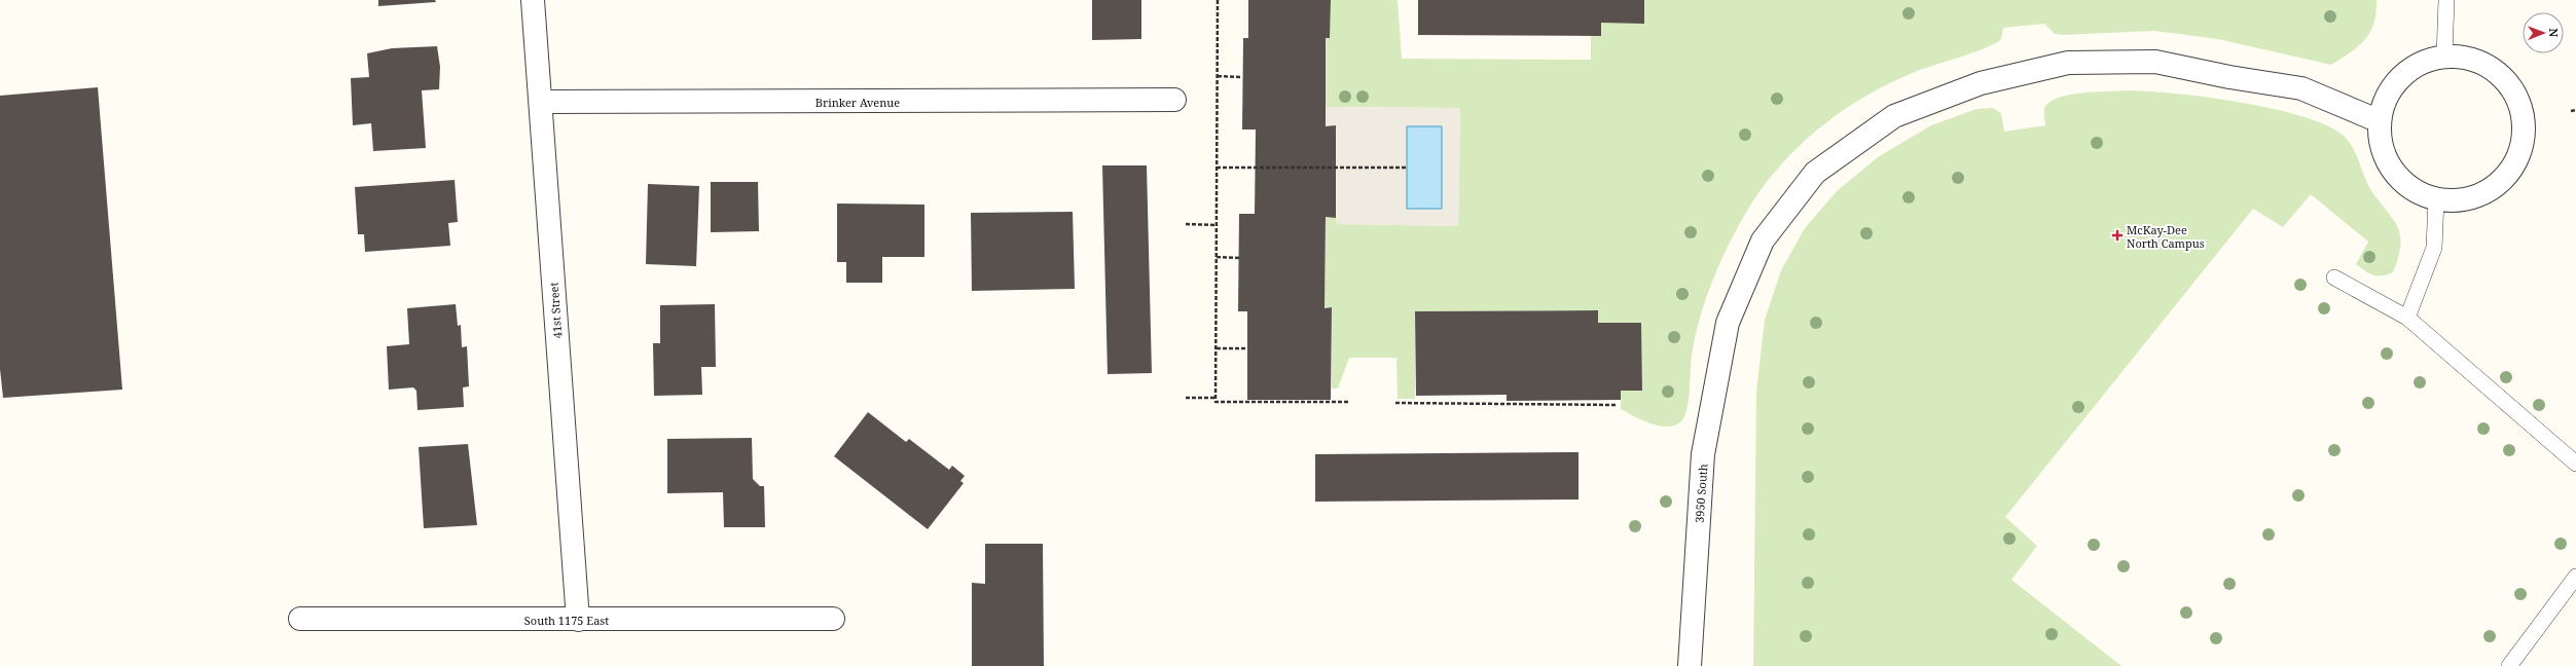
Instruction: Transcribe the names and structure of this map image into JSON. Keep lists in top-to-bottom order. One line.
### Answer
{"streets":{"street":["Brinker Avenue","41st Street","3950 South","South 1175 East"]},"crossings":[["Brinker Avenue","41st Street"],["41st Street","South 1175 East"]],"places":{"health":["McKay-Dee North Campus"]},"north":"right"}
